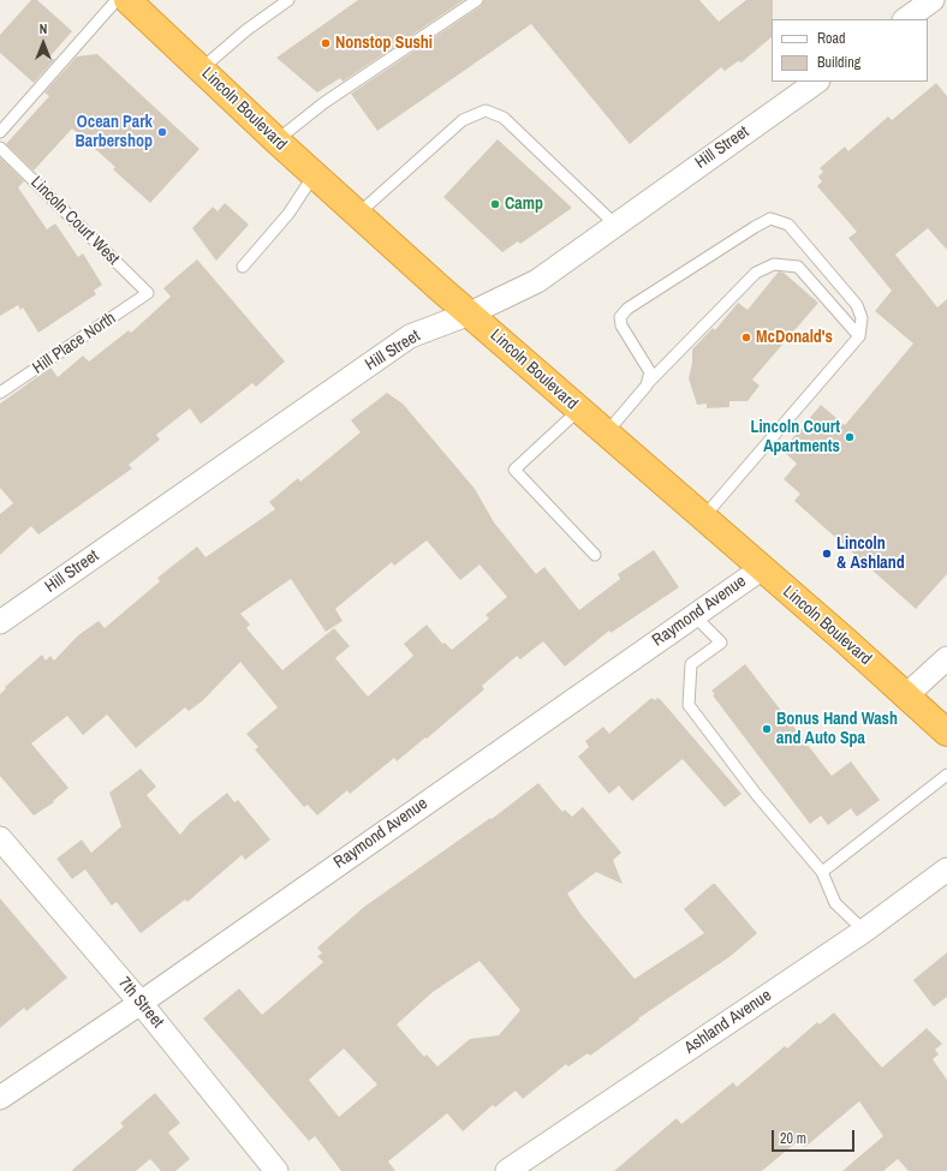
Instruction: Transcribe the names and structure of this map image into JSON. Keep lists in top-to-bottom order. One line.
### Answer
{"streets":{"highway":["Lincoln Boulevard"],"street":["Hill Street","Raymond Avenue","7th Street","Ashland Avenue"],"lane":["Lincoln Court West","Hill Place North"]},"crossings":[["Lincoln Boulevard","Hill Street"],["Lincoln Boulevard","Raymond Avenue"],["Lincoln Court West","Hill Place North"],["Raymond Avenue","7th Street"]],"places":["Nonstop Sushi","Ocean Park Barbershop","Camp","McDonald's","Lincoln Court Apartments","Lincoln & Ashland","Bonus Hand Wash and Auto Spa"],"legend":["Road","Building"],"scale_bar":"20 m","north":"top"}
